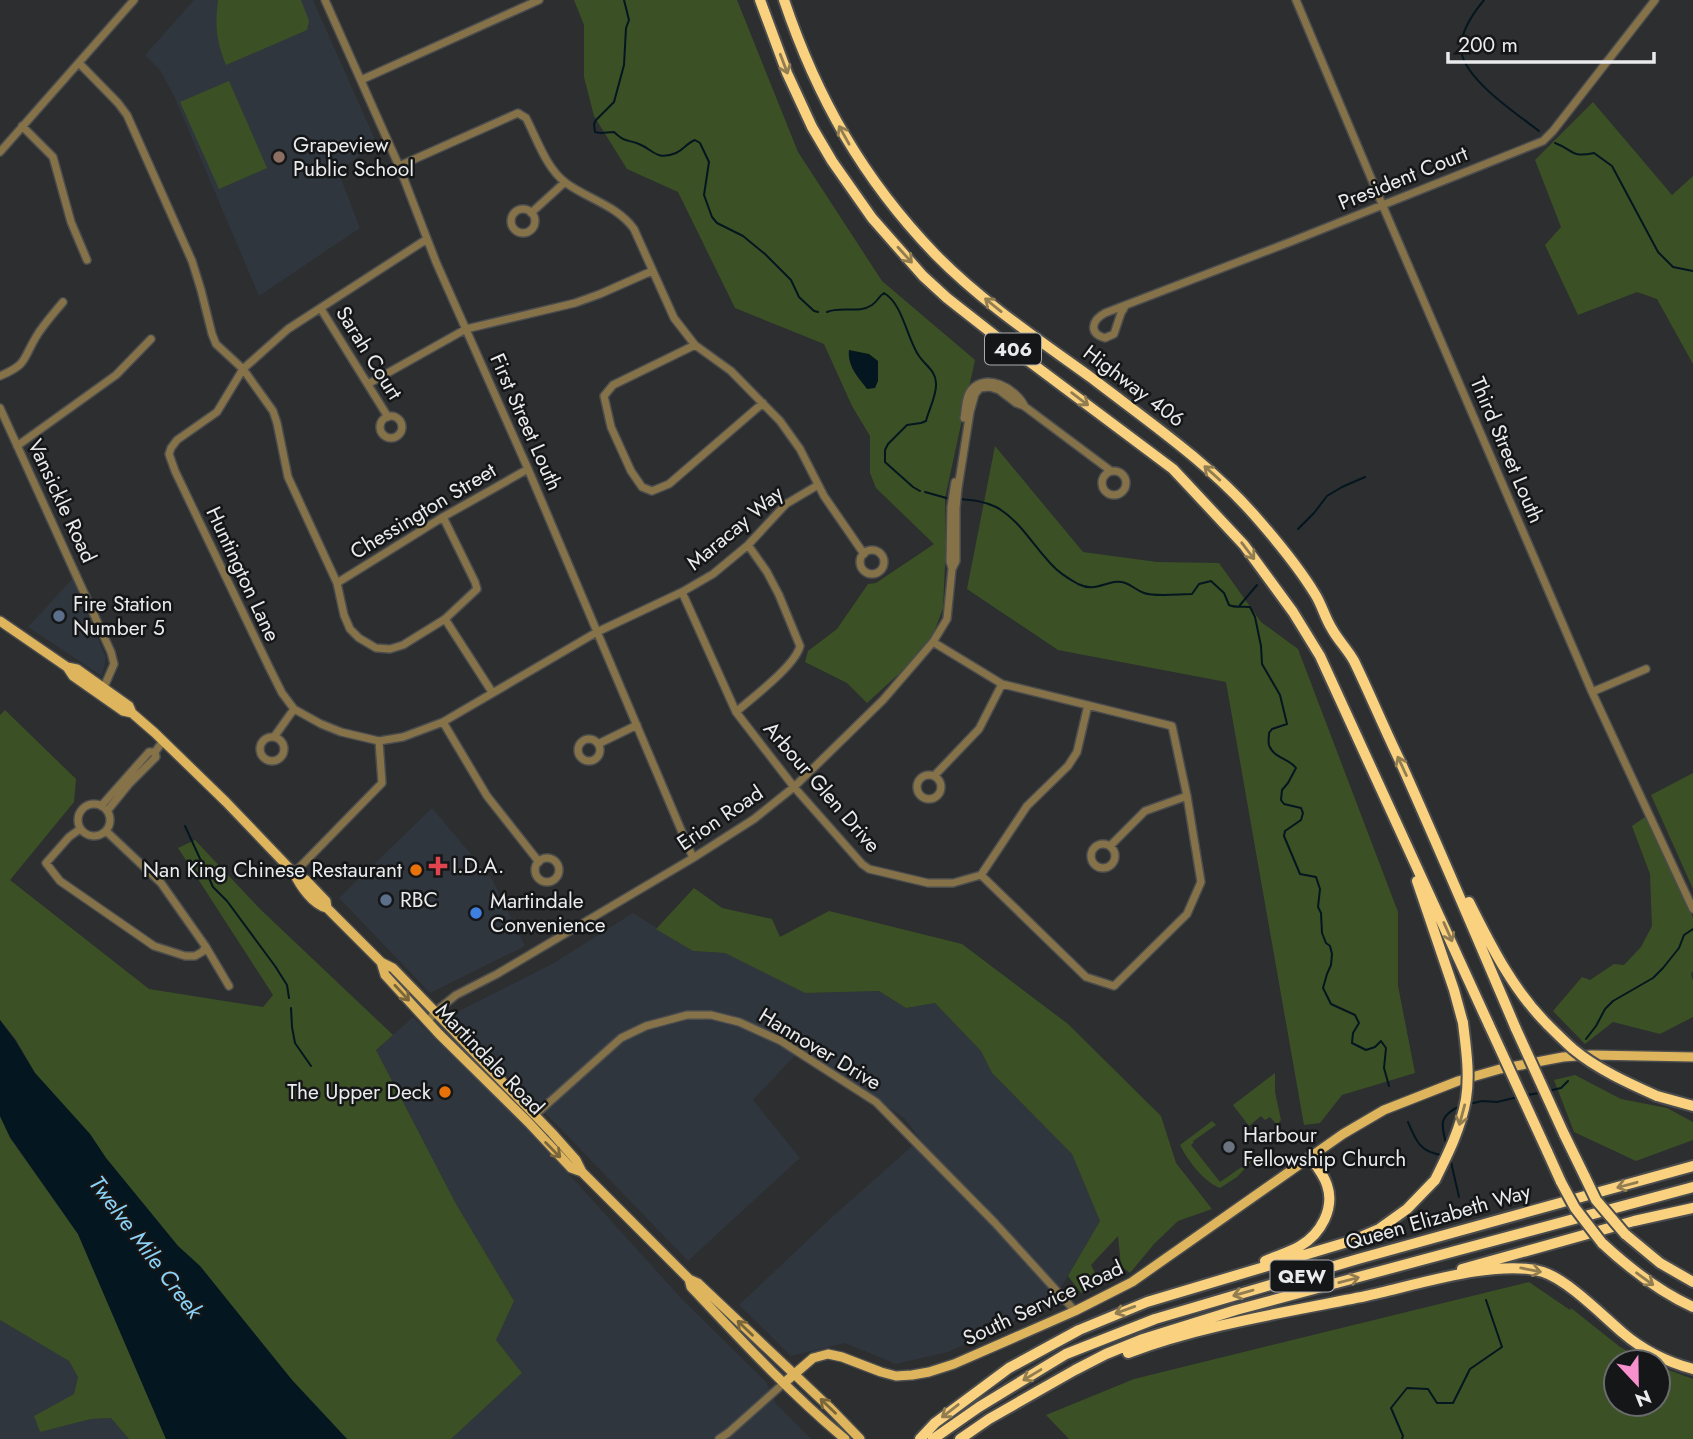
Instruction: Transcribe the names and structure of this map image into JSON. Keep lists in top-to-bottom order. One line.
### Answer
{"streets":{"highway":["406","Highway 406","Queen Elizabeth Way","QEW"],"main road":["Martindale Road","South Service Road"],"street":["President Court","Sarah Court","First Street Louth","Third Street Louth","Vansickle Road","Chessington Street","Maracay Way","Huntington Lane","Arbour Glen Drive","Erion Road","Hannover Drive"]},"crossings":[["President Court","Third Street Louth"],["Sarah Court","Huntington Lane"],["First Street Louth","Chessington Street"],["First Street Louth","Maracay Way"],["First Street Louth","Huntington Lane"],["First Street Louth","Erion Road"],["Vansickle Road","Martindale Road"],["Maracay Way","Huntington Lane"],["Maracay Way","Arbour Glen Drive"],["Arbour Glen Drive","Erion Road"],["Erion Road","Martindale Road"],["Hannover Drive","Martindale Road"],["Hannover Drive","South Service Road"],["Martindale Road","South Service Road"]],"water":["Twelve Mile Creek"],"places":{"other":["Grapeview Public School","Fire Station Number 5","Nan King Chinese Restaurant","RBC","Martindale Convenience","The Upper Deck","Harbour Fellowship Church"],"health":["I.D.A."]},"scale_bar":"200 m","north":"bottom"}
